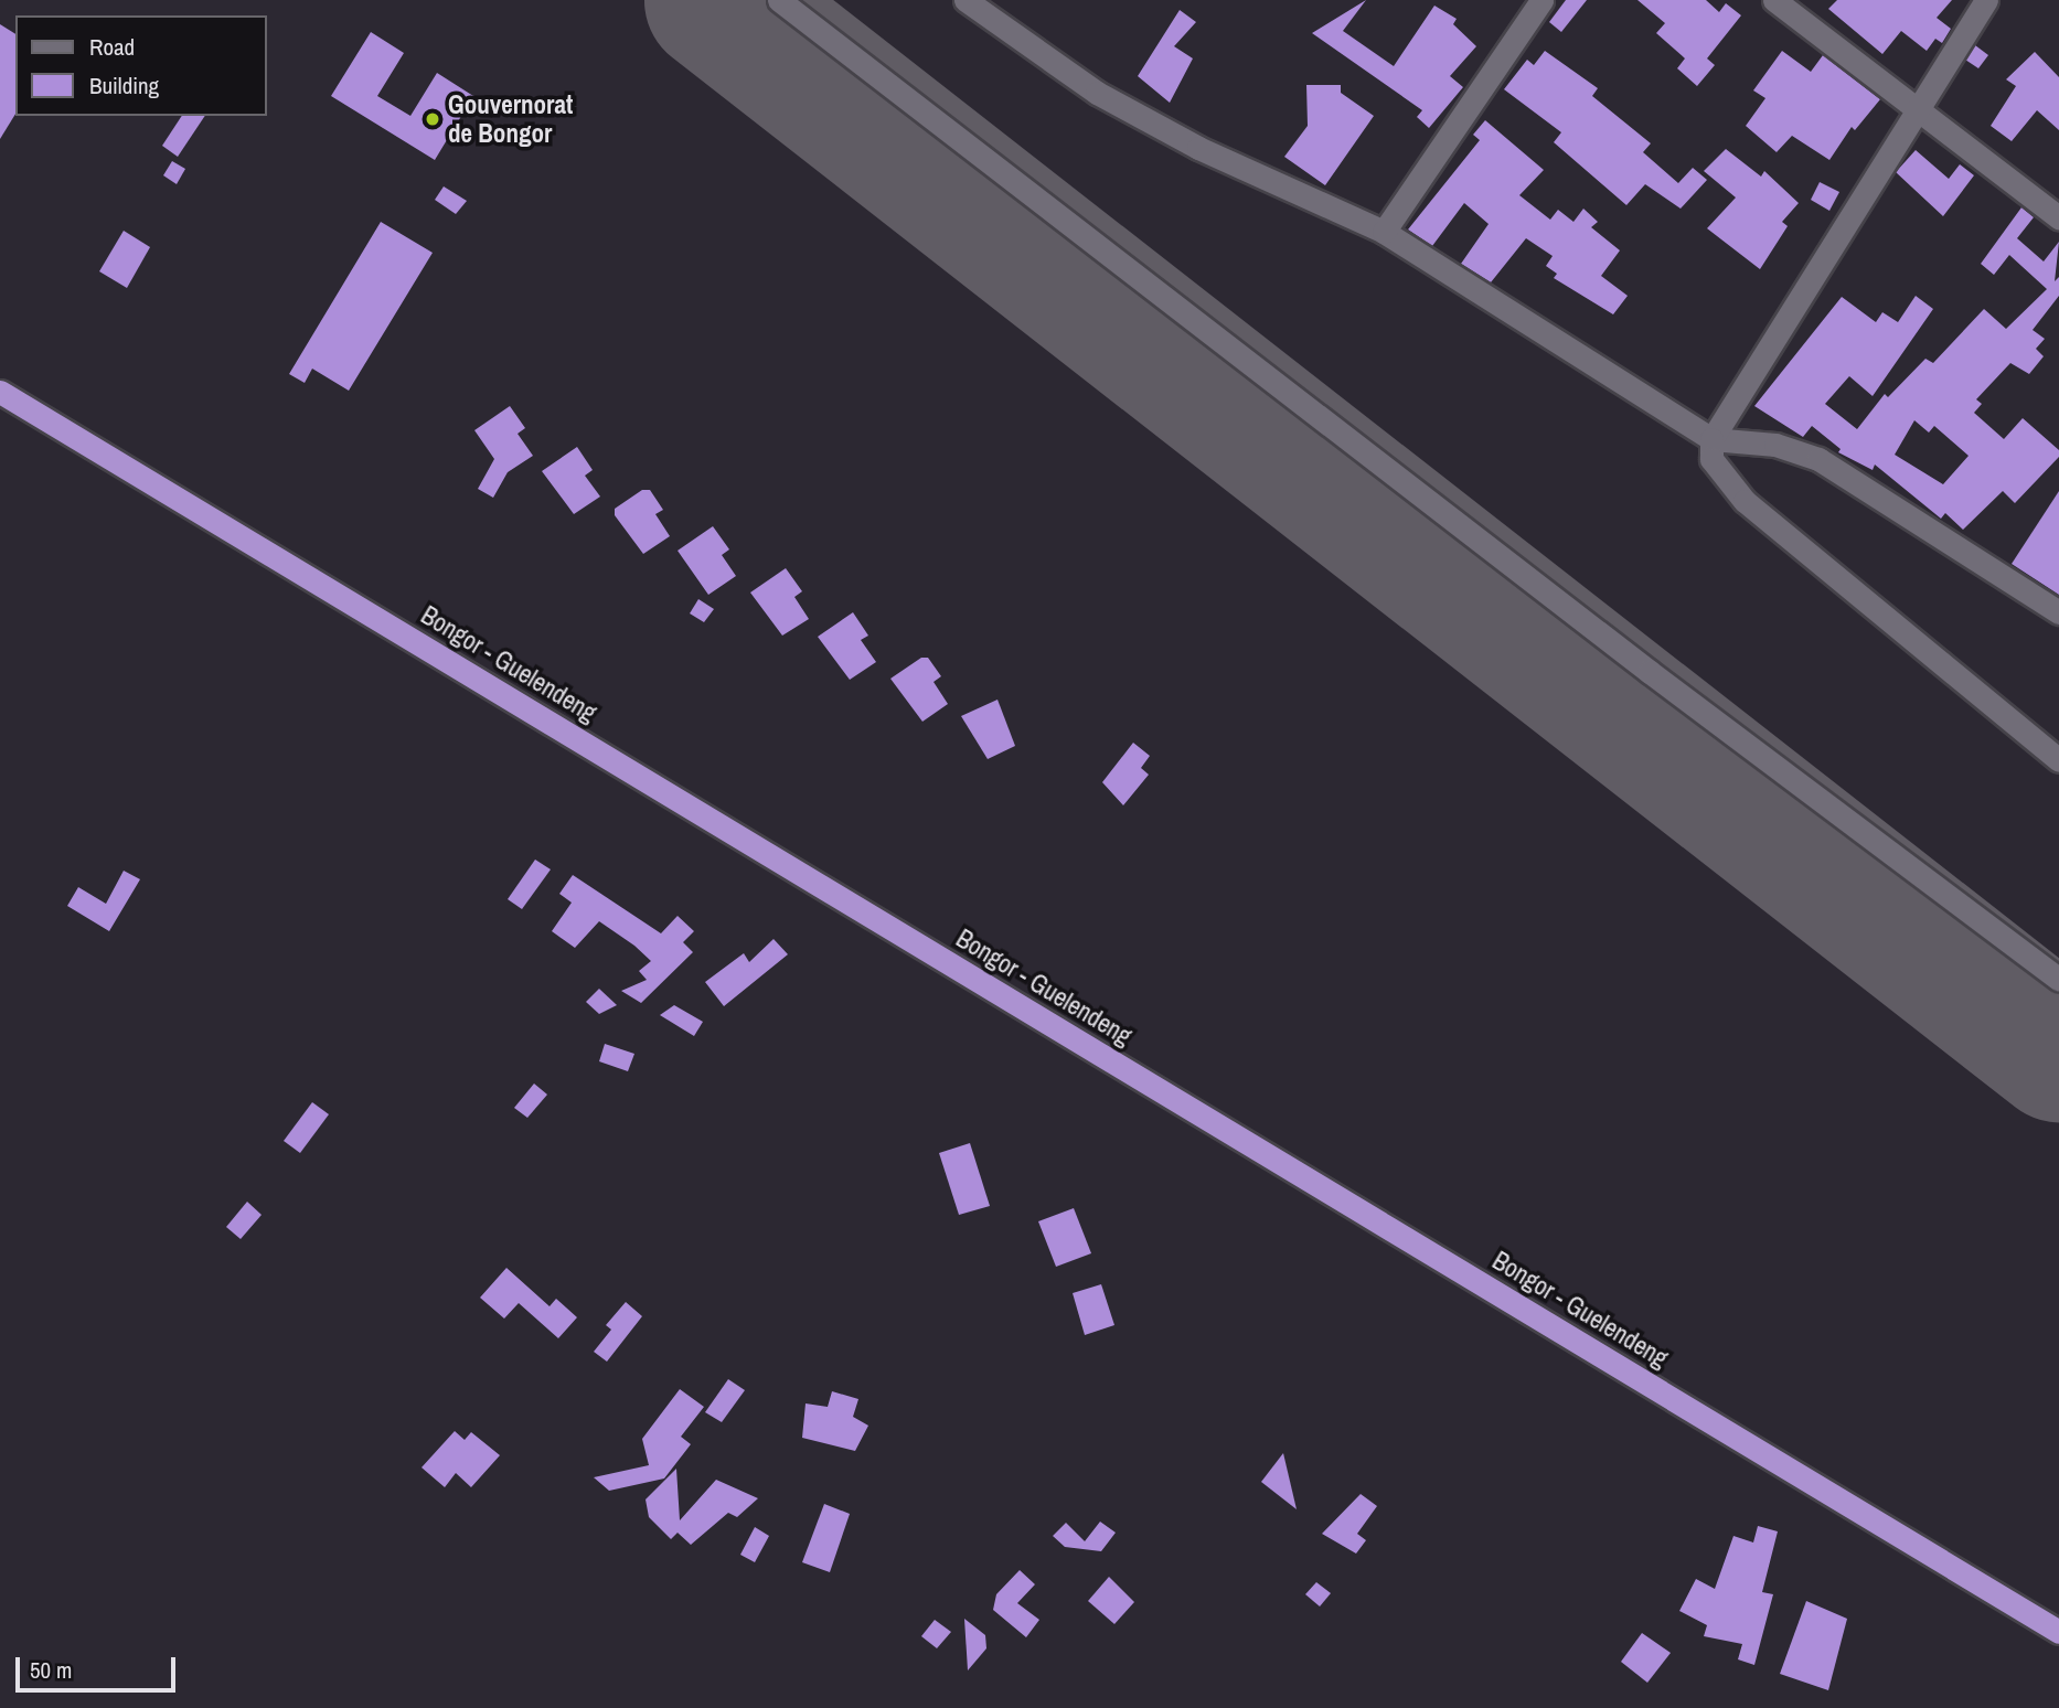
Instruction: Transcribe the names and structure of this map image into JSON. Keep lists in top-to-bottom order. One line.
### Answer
{"streets":{"highway":["Bongor - Guelendeng"]},"places":["Gouvernorat de Bongor"],"legend":["Road","Building"],"scale_bar":"50 m"}
